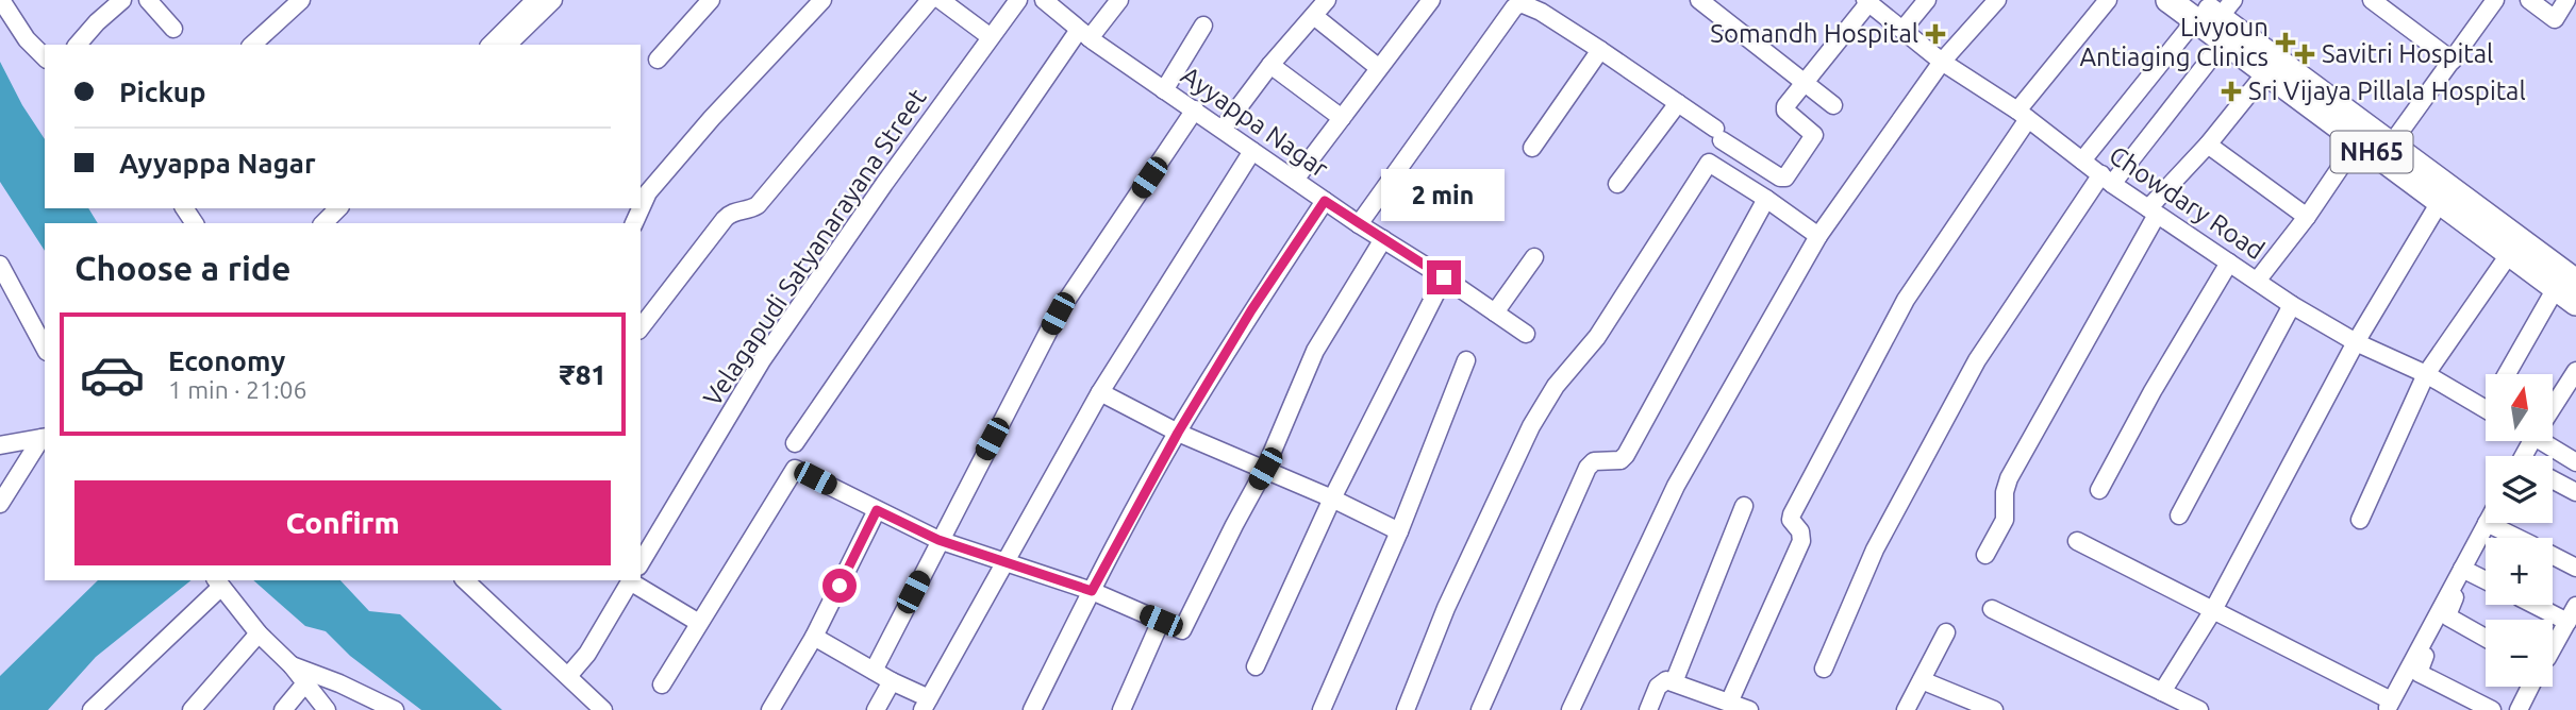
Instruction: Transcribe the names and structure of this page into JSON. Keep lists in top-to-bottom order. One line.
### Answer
{"streets":{"highway":["NH65"],"street":["Ayyappa Nagar","Chowdary Road","Velagapudi Satyanarayana Street"]},"places":{"health":["Somandh Hospital","Livyoun Antiaging Clinics","Savitri Hospital","Sri Vijaya Pillala Hospital"]},"north":"top","page":{"banner":["Pickup","Ayyappa Nagar"],"bubble":"2 min","heading":"Choose a ride","list":[{"name":"Economy","note":"1 min · 21:06","value":"₹81"}],"map_buttons":["+","−"],"buttons":"Confirm"}}
